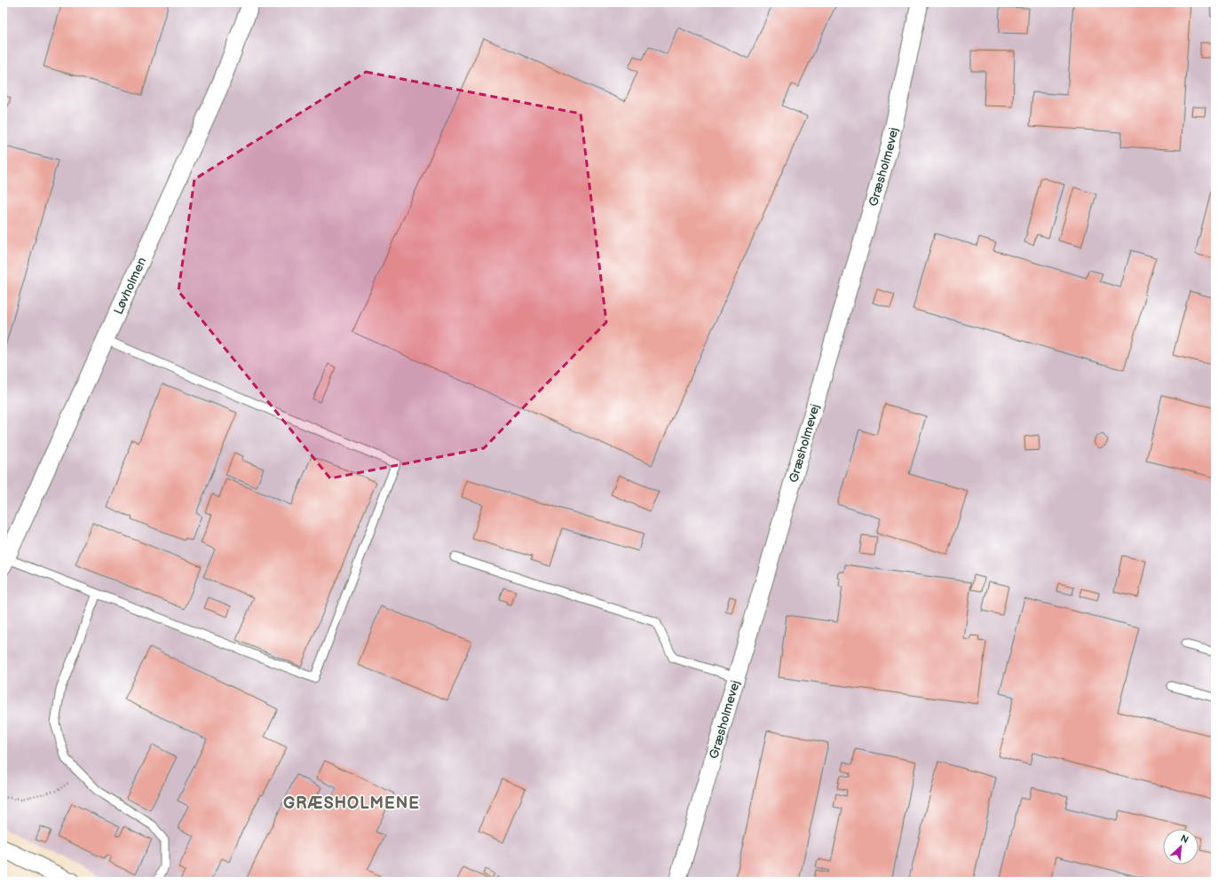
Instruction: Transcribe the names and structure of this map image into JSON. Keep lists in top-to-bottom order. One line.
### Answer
{"streets":{"street":["Græsholmevej","Løvholmen"]},"districts":["GRÆSHOLMENE"],"north":"top right"}
